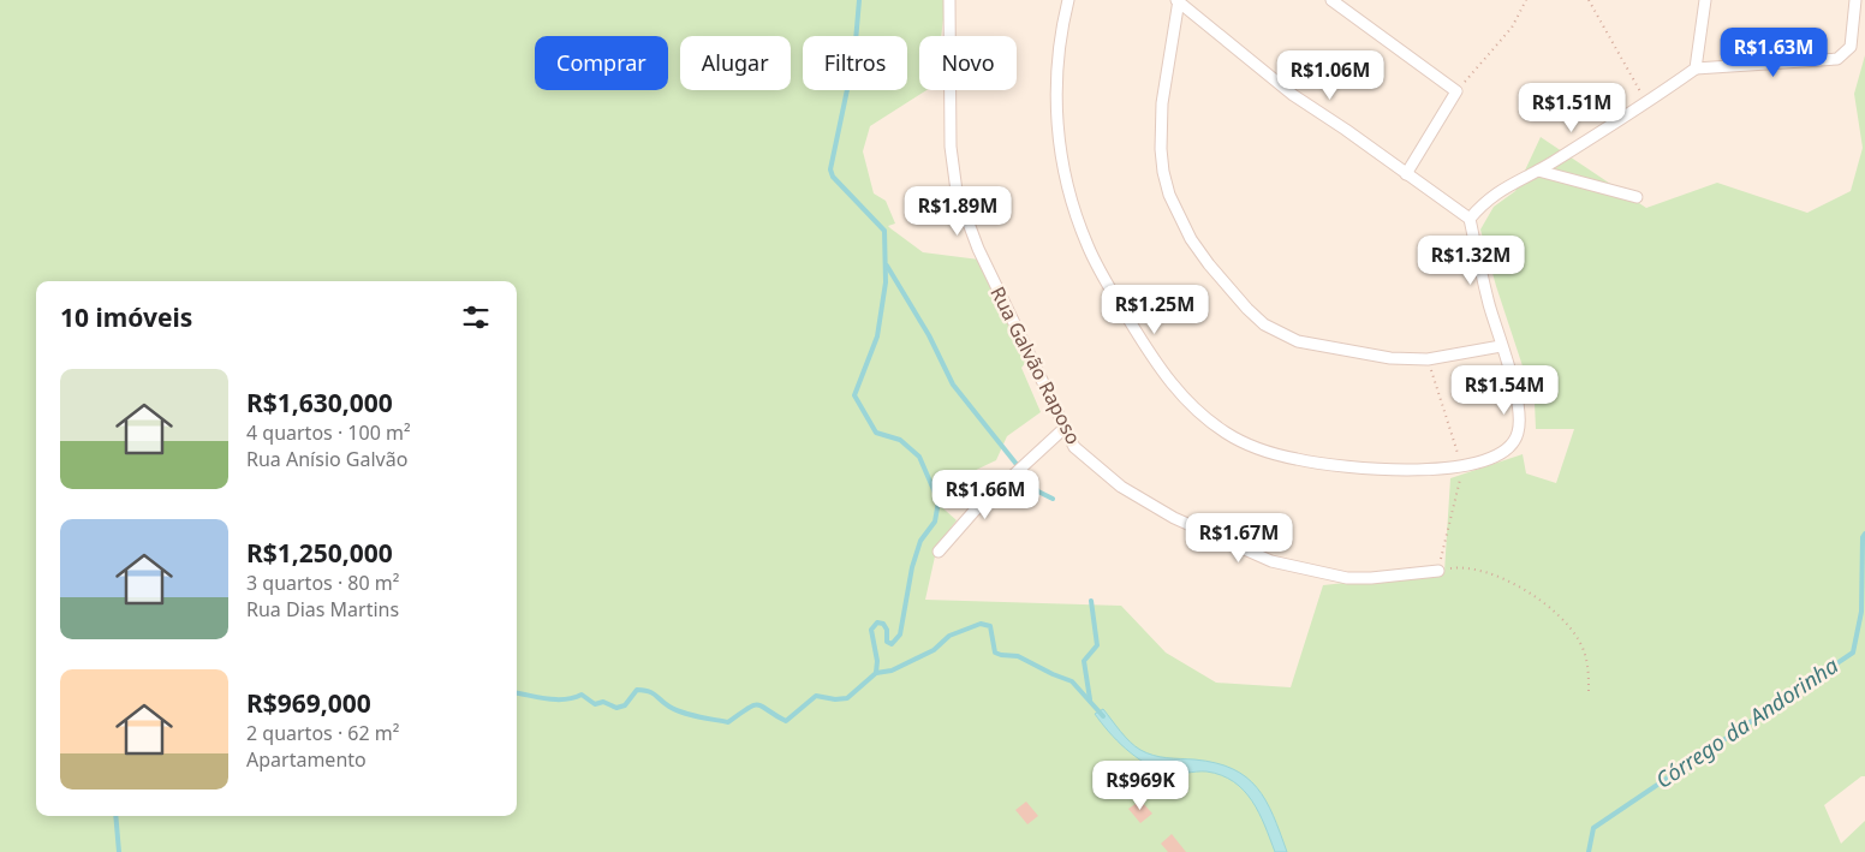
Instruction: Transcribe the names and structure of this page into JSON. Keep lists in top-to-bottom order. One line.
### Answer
{"streets":{"street":["Rua Galvão Raposo"]},"water":["Córrego da Andorinha"],"page":{"price":["R$1.63M","R$1.06M","R$1.51M","R$1.89M","R$1.32M","R$1.25M","R$1.54M","R$1.66M","R$1.67M","R$969K"],"chip":["Comprar","Alugar","Filtros","Novo"],"heading":"10 imóveis","list":[{"name":"R$1,630,000","note":"4 quartos · 100 m² · Rua Anísio Galvão"},{"name":"R$1,250,000","note":"3 quartos · 80 m² · Rua Dias Martins"},{"name":"R$969,000","note":"2 quartos · 62 m² · Apartamento"}]}}
